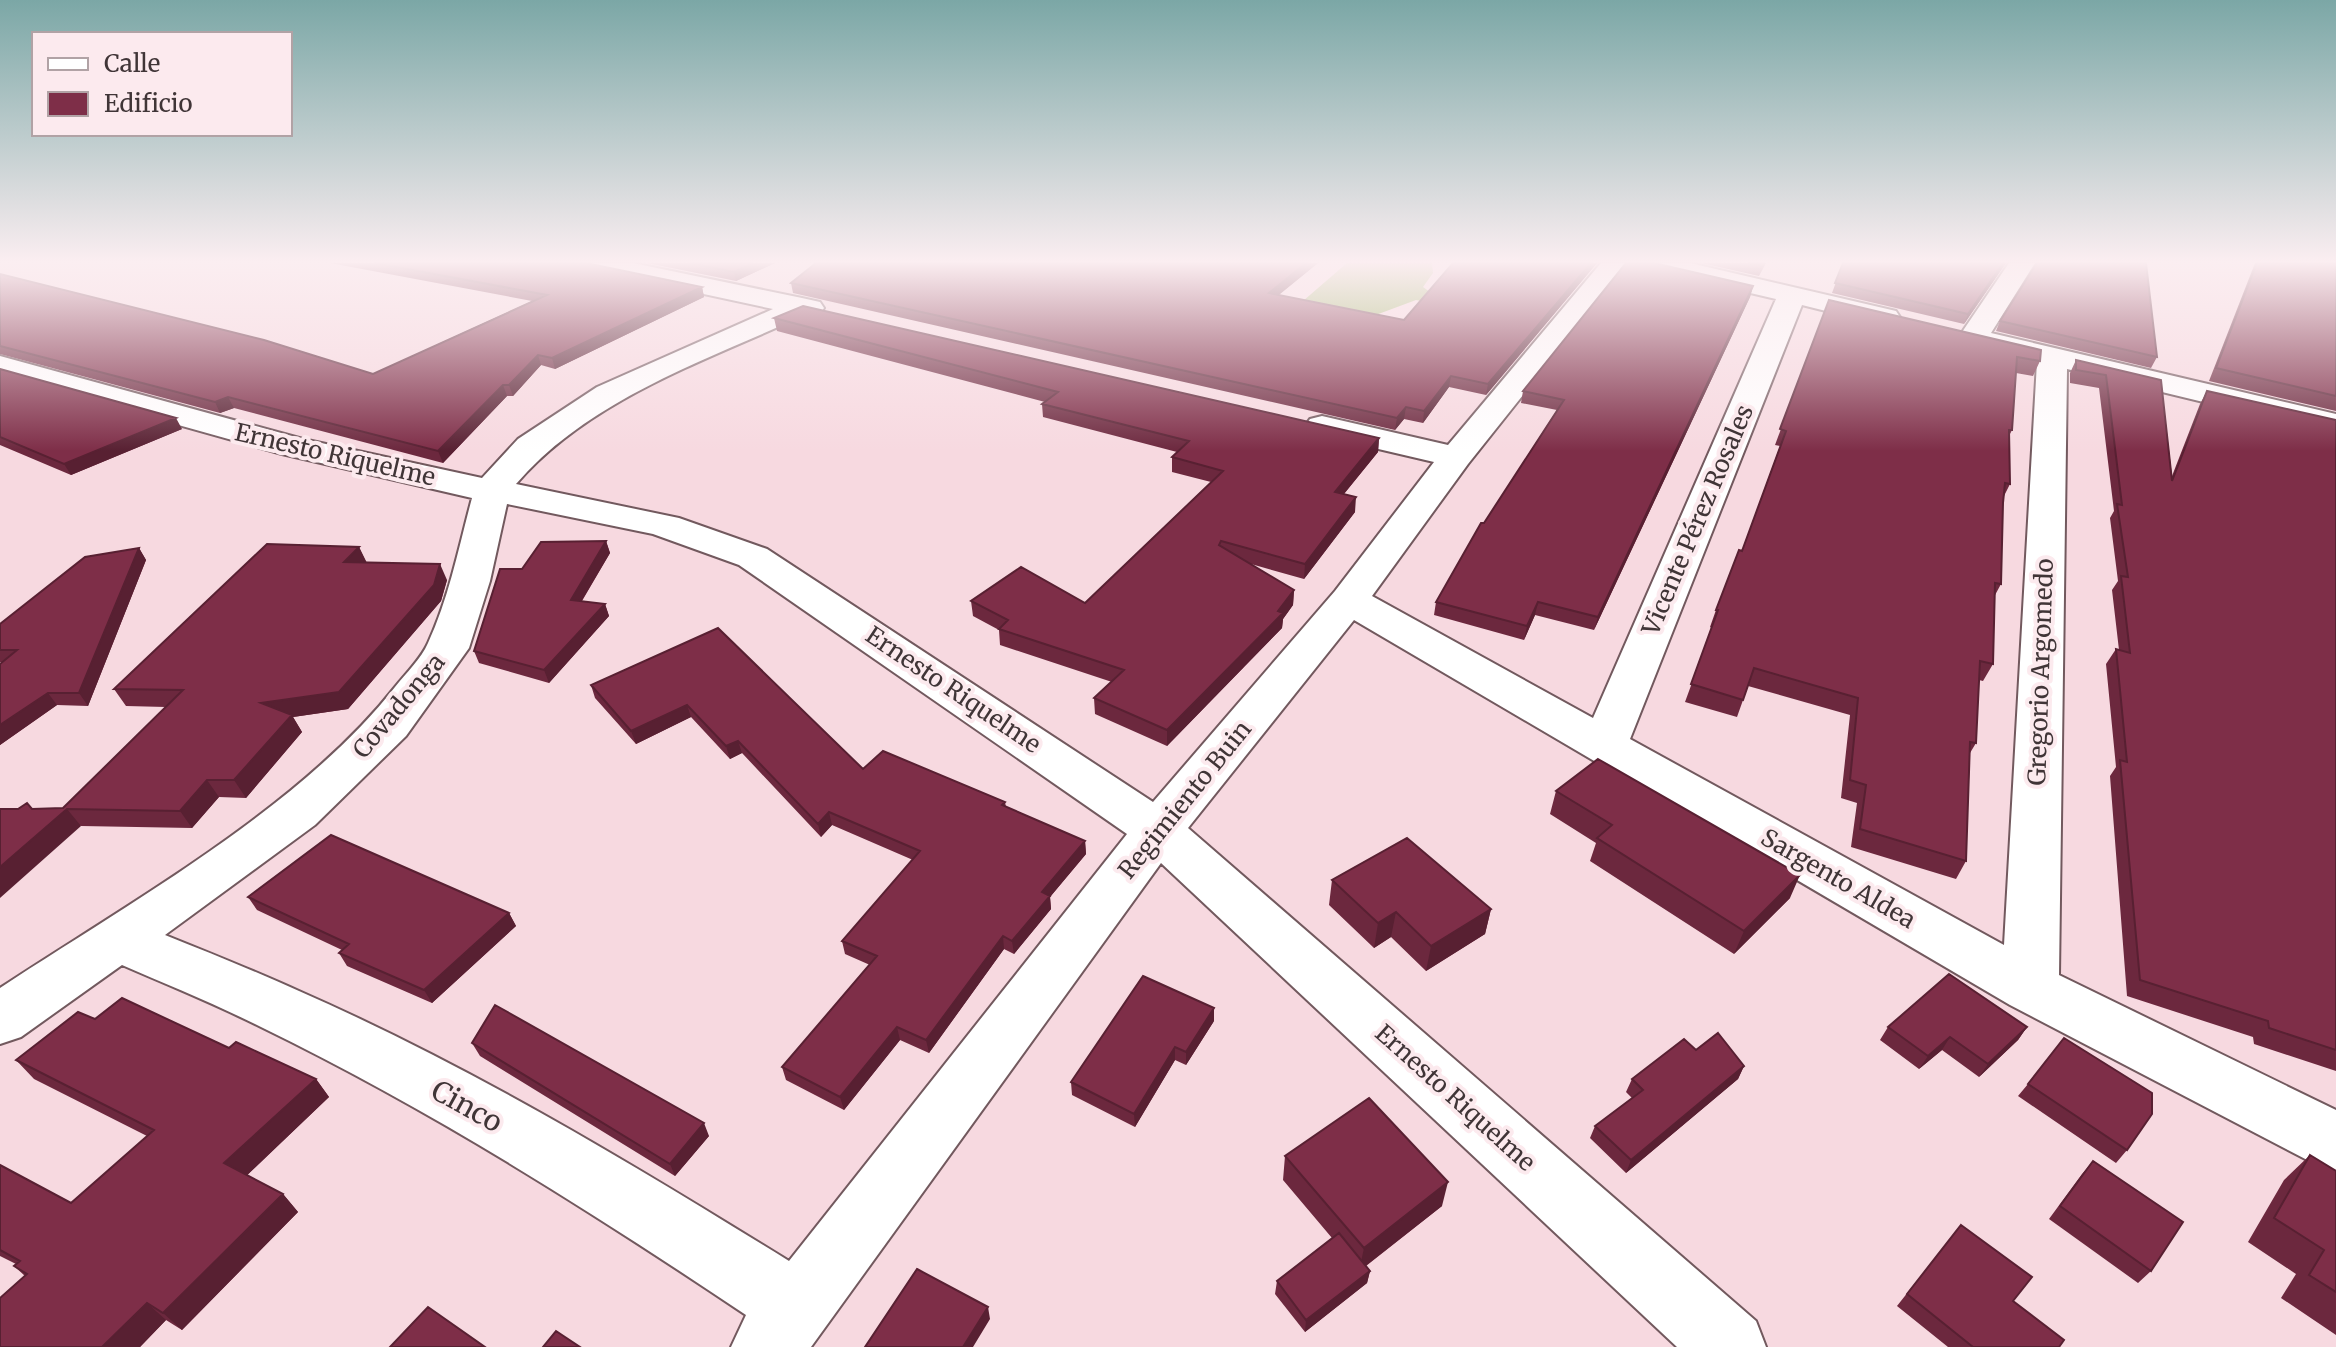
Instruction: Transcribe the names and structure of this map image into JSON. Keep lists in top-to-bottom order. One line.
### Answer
{"streets":{"street":["Ernesto Riquelme","Vicente Pérez Rosales","Gregorio Argomedo","Covadonga","Regimiento Buin","Sargento Aldea","Cinco"]},"crossings":[["Ernesto Riquelme","Covadonga"],["Ernesto Riquelme","Regimiento Buin"],["Vicente Pérez Rosales","Sargento Aldea"],["Gregorio Argomedo","Sargento Aldea"],["Covadonga","Cinco"],["Regimiento Buin","Sargento Aldea"],["Regimiento Buin","Cinco"]],"legend":["Calle","Edificio"]}
